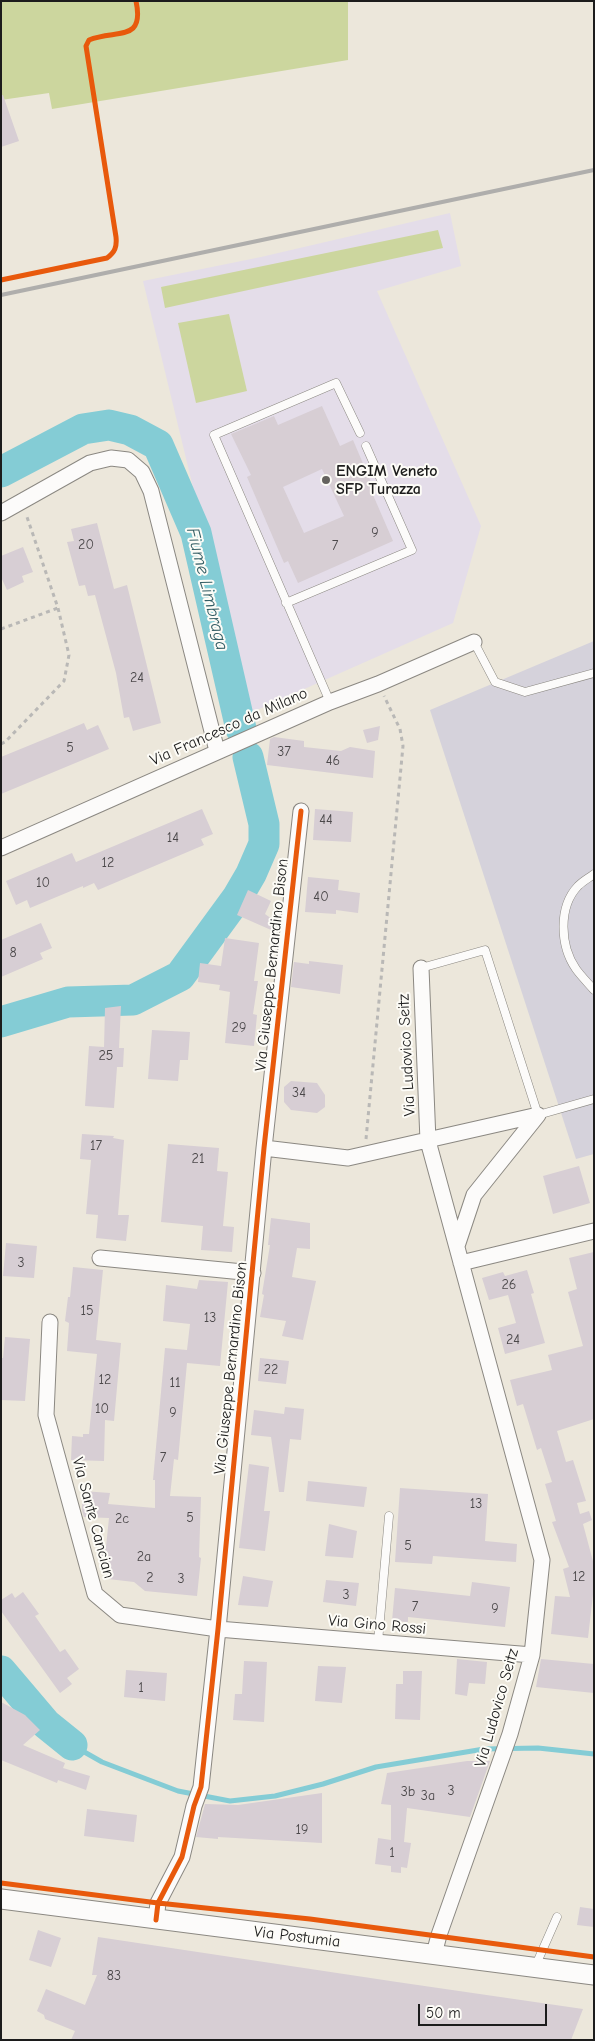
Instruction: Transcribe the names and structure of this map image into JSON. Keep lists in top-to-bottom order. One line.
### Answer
{"streets":{"street":["Via Francesco da Milano","Via Giuseppe Bernardino Bison","Via Ludovico Seitz","Via Sante Cancian","Via Gino Rossi","Via Postumia"]},"crossings":[["Via Giuseppe Bernardino Bison","Via Sante Cancian"],["Via Giuseppe Bernardino Bison","Via Gino Rossi"],["Via Giuseppe Bernardino Bison","Via Postumia"],["Via Ludovico Seitz","Via Gino Rossi"],["Via Ludovico Seitz","Via Postumia"],["Via Sante Cancian","Via Gino Rossi"]],"water":["Fiume Limbraga"],"places":["ENGIM Veneto SFP Turazza"],"house_numbers":["9","20","7","24","5","37","46","44","14","12","10","40","8","29","25","34","17","21","3","26","15","13","24","22","12","11","10","9","7","13","5","2c","5","2a","12","2","3","3","7","9","1","3","3b","3a","19","1","83"],"scale_bar":"50 m"}
